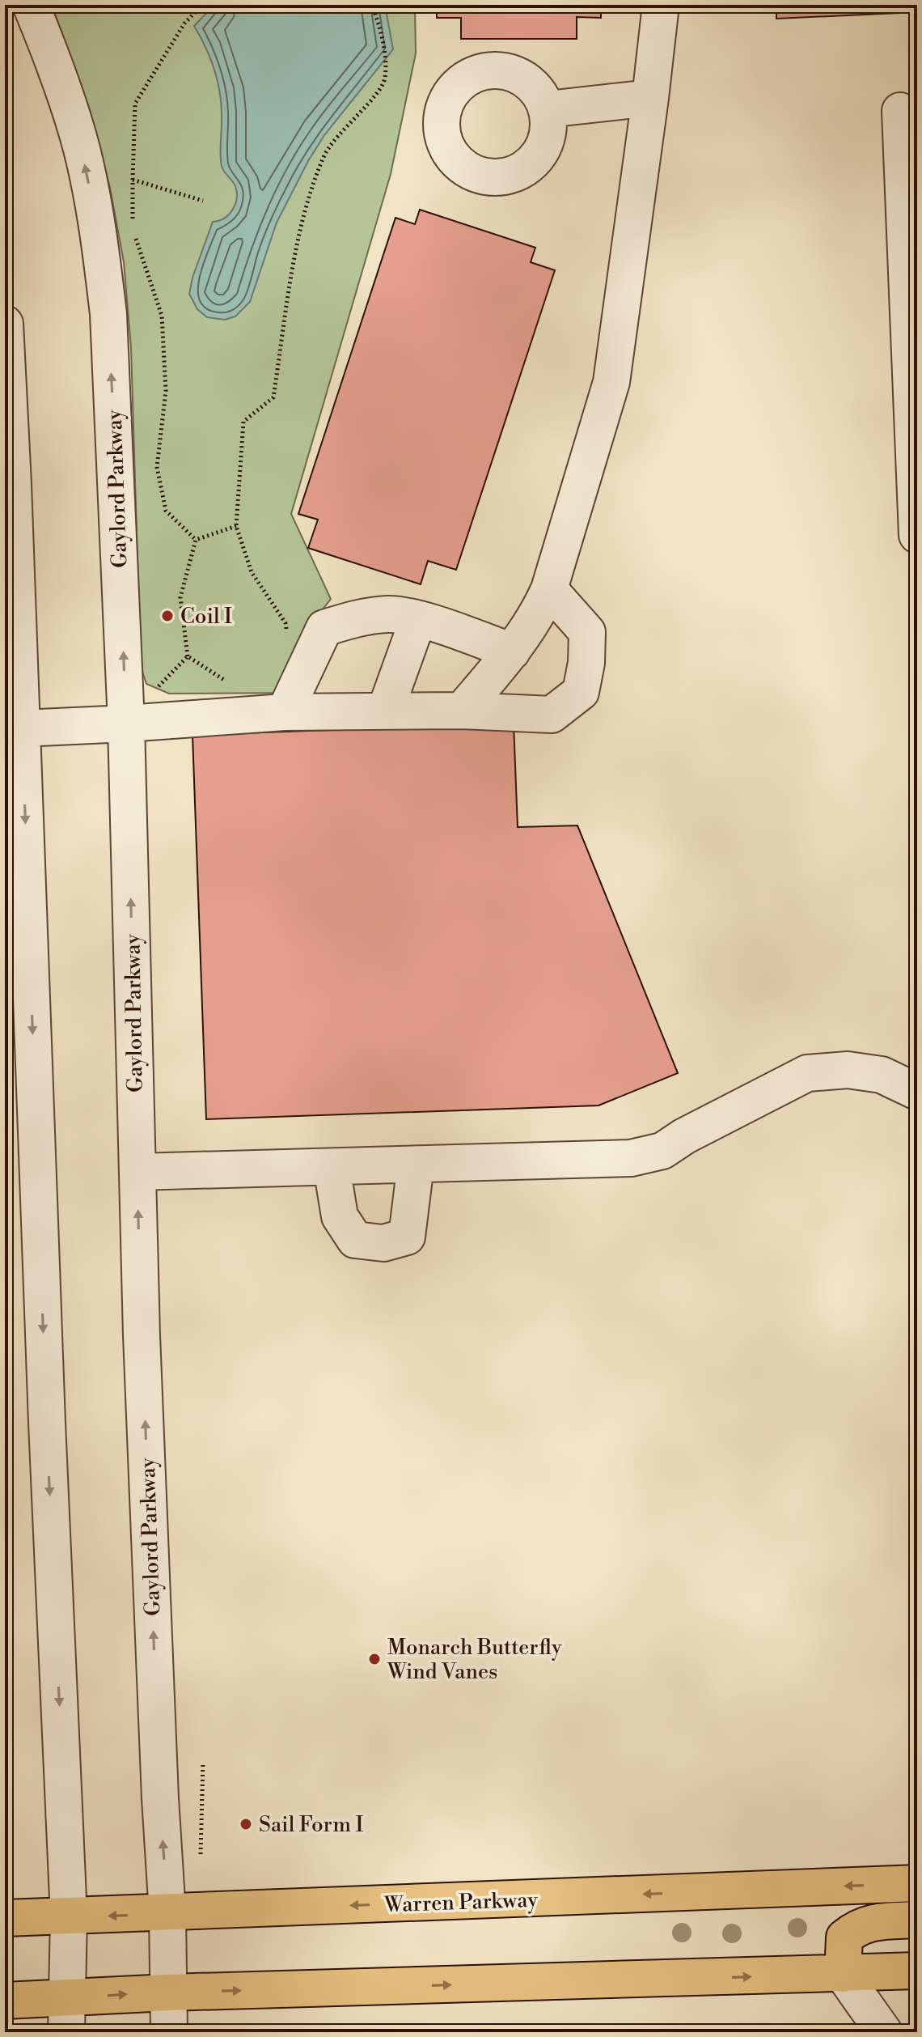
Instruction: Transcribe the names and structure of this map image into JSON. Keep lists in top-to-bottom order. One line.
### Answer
{"streets":{"main road":["Warren Parkway"],"street":["Gaylord Parkway"]},"crossings":[["Gaylord Parkway","Warren Parkway"]],"places":["Coil I","Monarch Butterfly Wind Vanes","Sail Form I"]}
